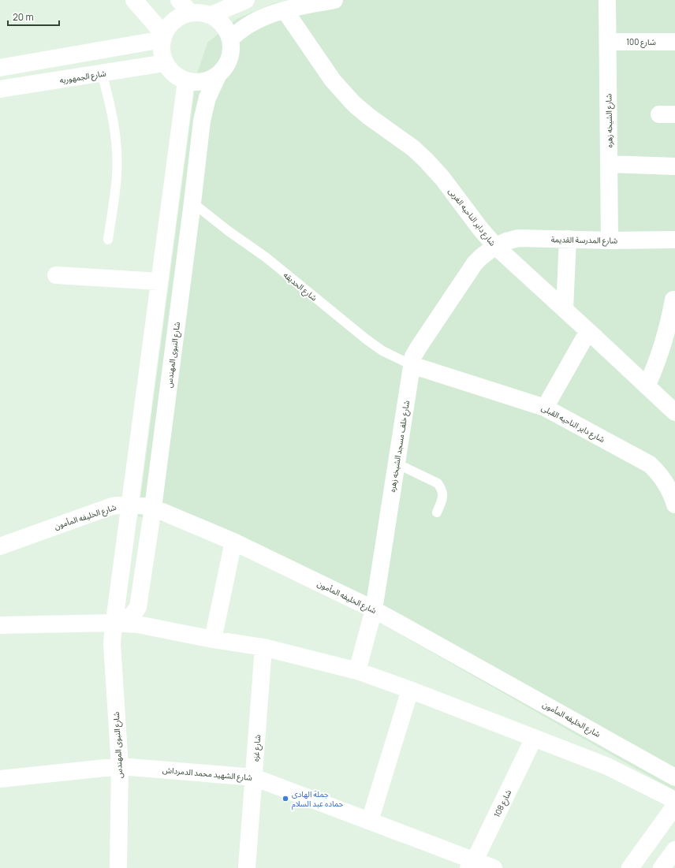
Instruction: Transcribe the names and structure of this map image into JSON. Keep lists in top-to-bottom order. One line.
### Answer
{"streets":{"street":["شارع 100","شارع الجمهوريه","شارع الشيخه زهره","شارع داير الناحيه الغربى","شارع المدرسة القديمة","شارع النبوى المهندس","شارع داير الناحيه القبلى","شارع خلف مسجد الشيخه زهره","شارع الخليفه المأمون","شارع غزه","شارع الشهيد محمد الدمرداش","شارع 108"],"lane":["شارع الحديقه"]},"crossings":[["شارع 100","شارع الشيخه زهره"],["شارع الجمهوريه","شارع النبوى المهندس"],["شارع الشيخه زهره","شارع المدرسة القديمة"],["شارع داير الناحيه الغربى","شارع المدرسة القديمة"],["شارع داير الناحيه الغربى","شارع خلف مسجد الشيخه زهره"],["شارع المدرسة القديمة","شارع خلف مسجد الشيخه زهره"],["شارع الحديقه","شارع النبوى المهندس"],["شارع الحديقه","شارع داير الناحيه القبلى"],["شارع الحديقه","شارع خلف مسجد الشيخه زهره"],["شارع النبوى المهندس","شارع الخليفه المأمون"],["شارع النبوى المهندس","شارع الشهيد محمد الدمرداش"],["شارع داير الناحيه القبلى","شارع خلف مسجد الشيخه زهره"],["شارع خلف مسجد الشيخه زهره","شارع الخليفه المأمون"],["شارع غزه","شارع الشهيد محمد الدمرداش"],["شارع الشهيد محمد الدمرداش","شارع 108"]],"places":["جملة الهادى حماده عبد السلام"],"scale_bar":"20 m"}
